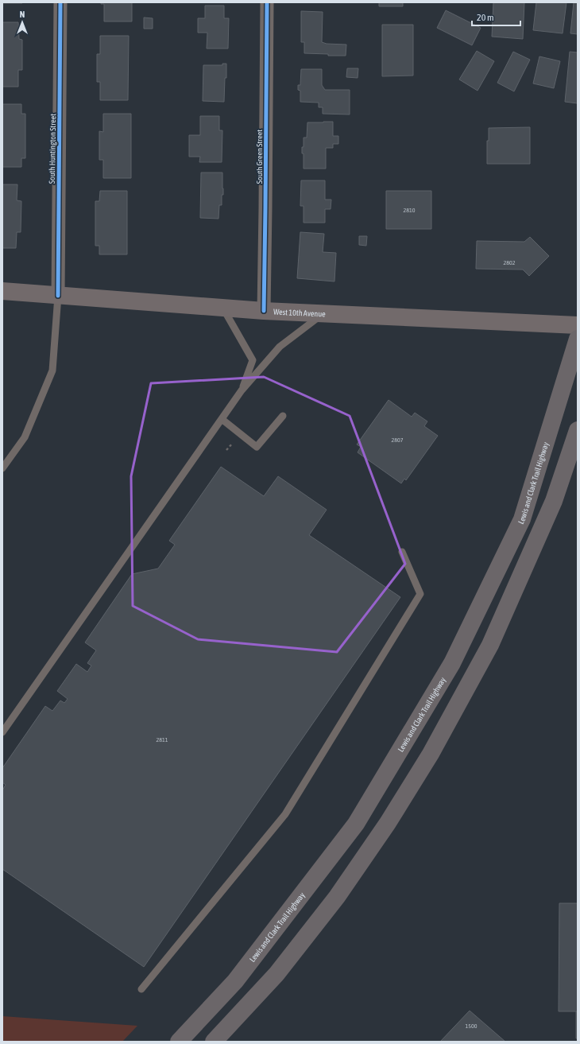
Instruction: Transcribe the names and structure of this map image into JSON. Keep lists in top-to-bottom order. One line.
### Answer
{"streets":{"highway":["Lewis and Clark Trail Highway"],"main road":["West 10th Avenue"],"street":["South Huntington Street","South Green Street"]},"crossings":[["South Huntington Street","West 10th Avenue"],["South Green Street","West 10th Avenue"]],"house_numbers":["2810","2802","2807","2811","1500"],"scale_bar":"20 m","north":"top"}
